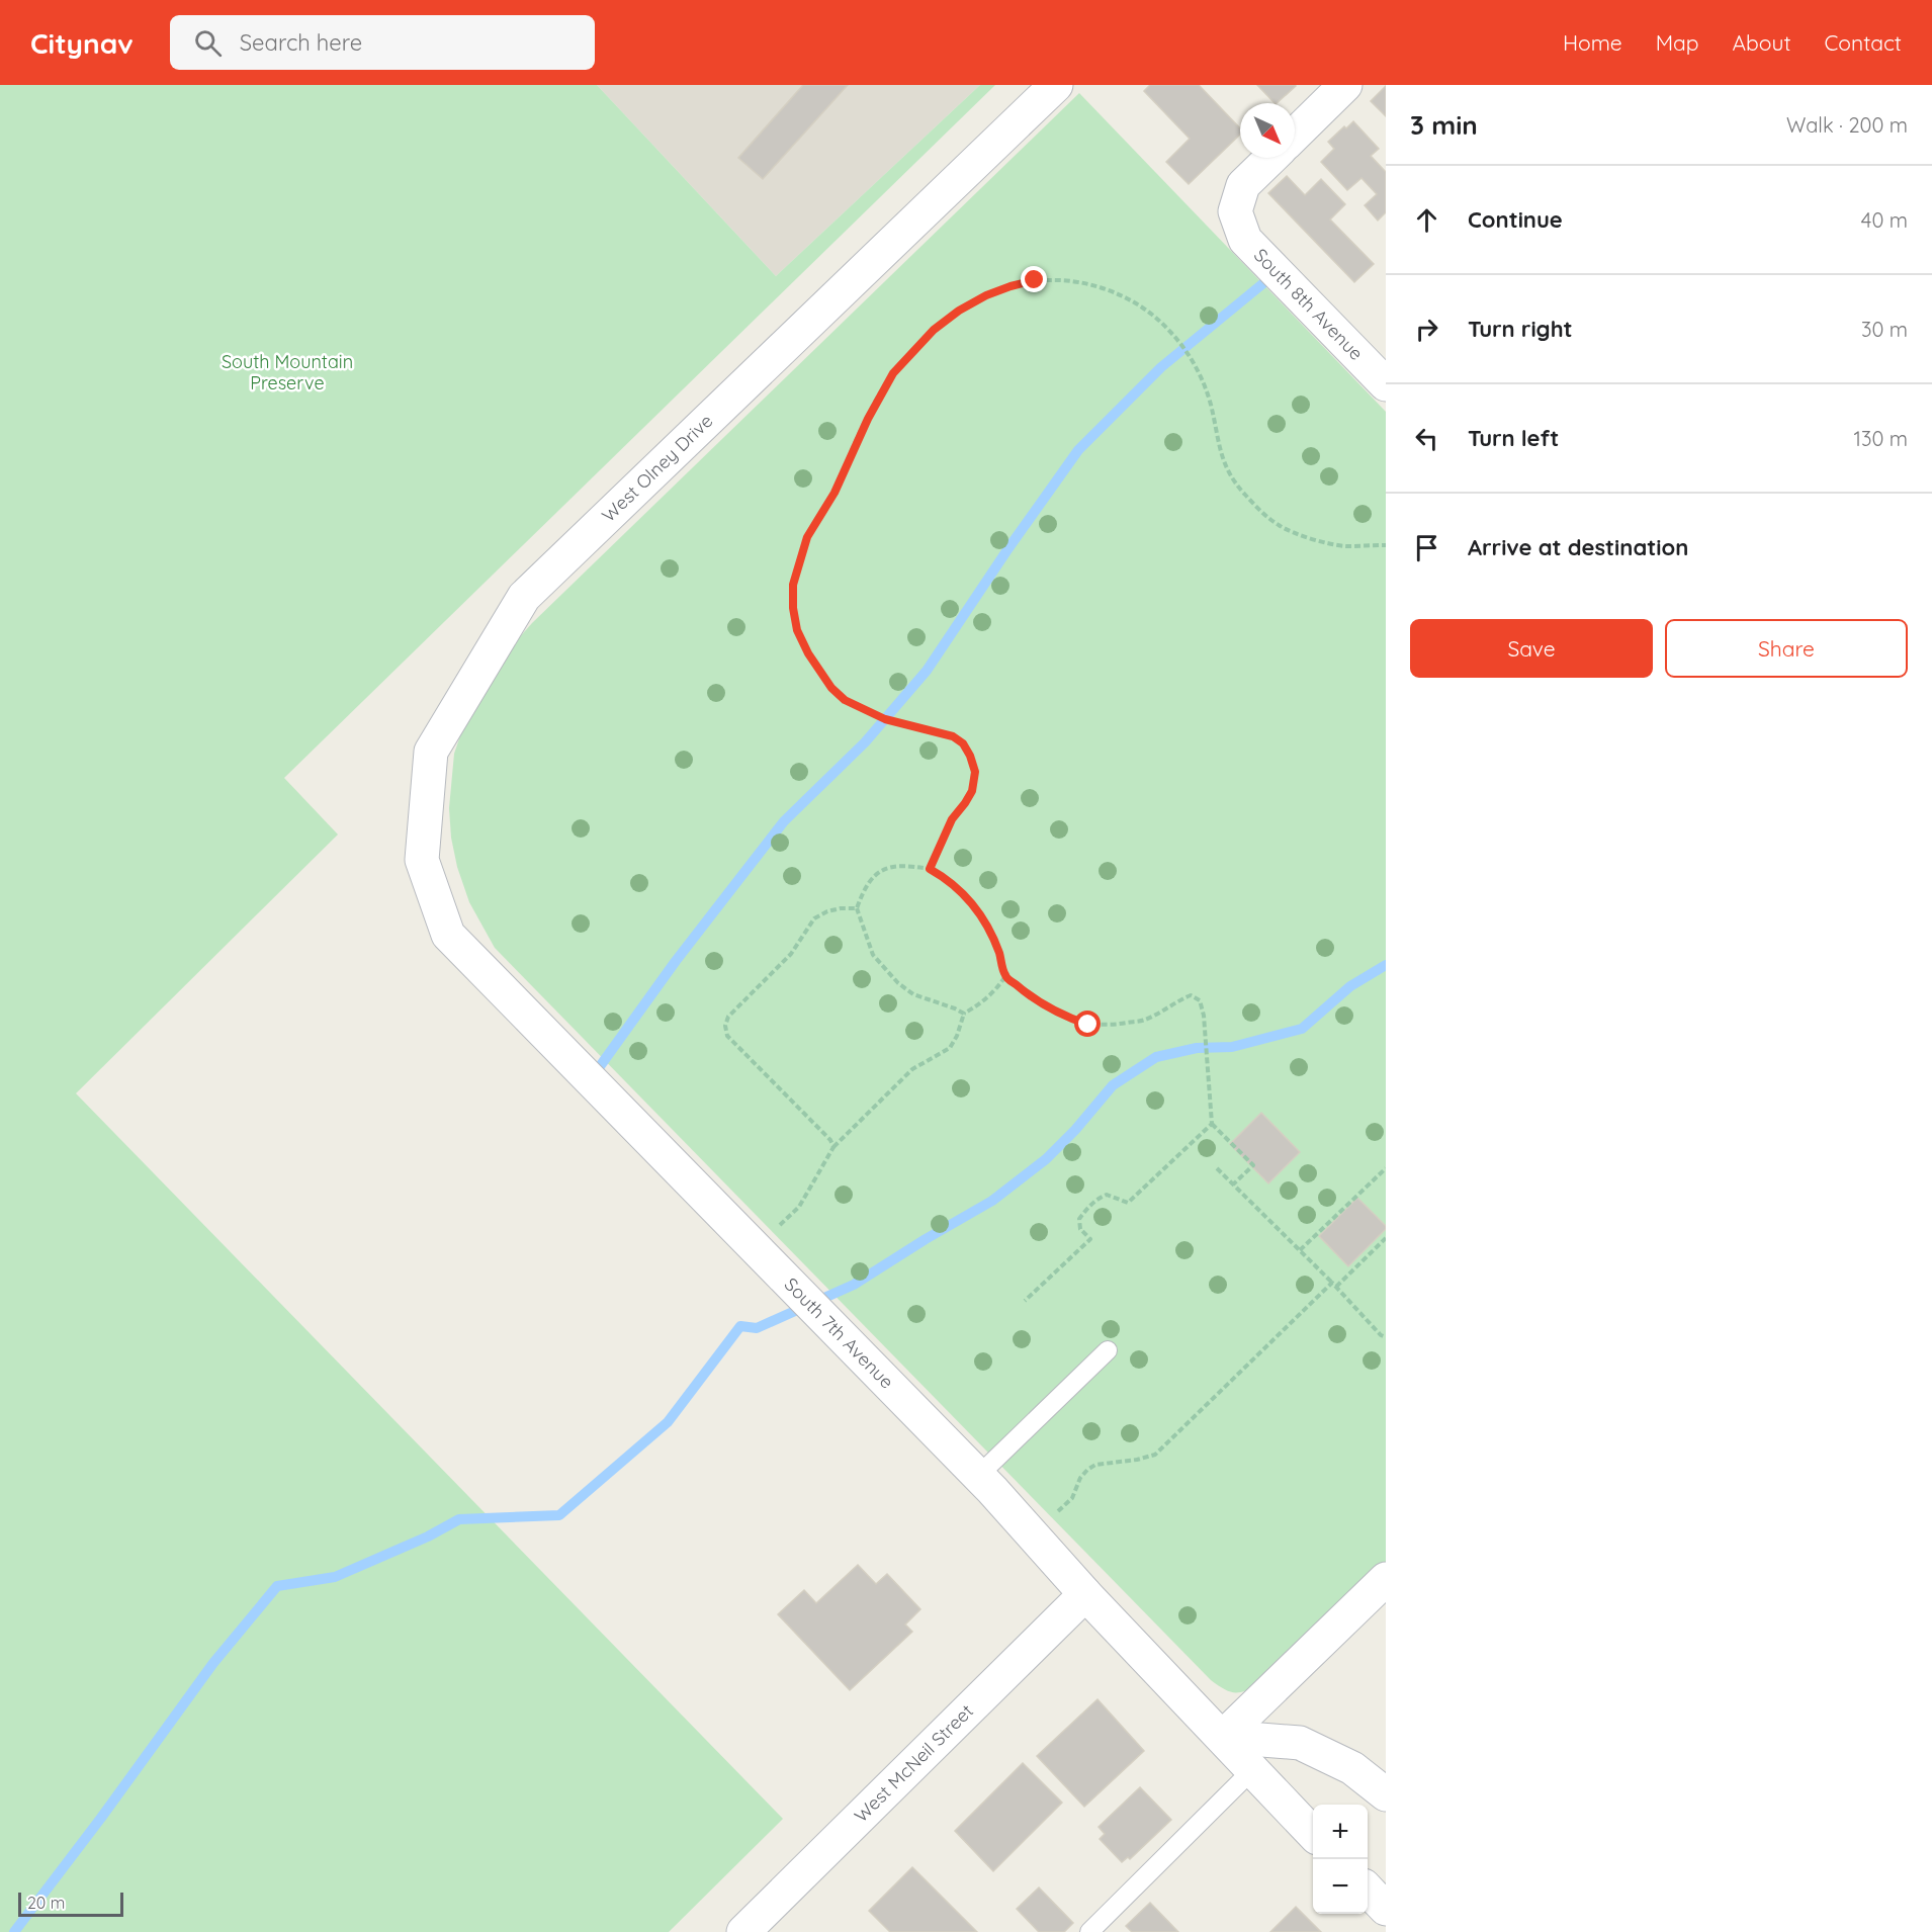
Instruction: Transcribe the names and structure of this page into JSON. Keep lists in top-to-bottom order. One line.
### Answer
{"streets":{"street":["South 8th Avenue","West Olney Drive","South 7th Avenue","West McNeil Street"]},"crossings":[["West Olney Drive","South 7th Avenue"],["South 7th Avenue","West McNeil Street"]],"parks":["South Mountain Preserve"],"scale_bar":"20 m","north":"bottom right","page":{"header":"Citynav","search":"Search here","nav":["Home","Map","About","Contact"],"heading":["3 min","Walk · 200 m"],"list":[["Continue","40 m"],["Turn right","30 m"],["Turn left","130 m"],"Arrive at destination"],"buttons":["Save","Share"],"map_buttons":["+","−"],"scale":"20 m"}}
